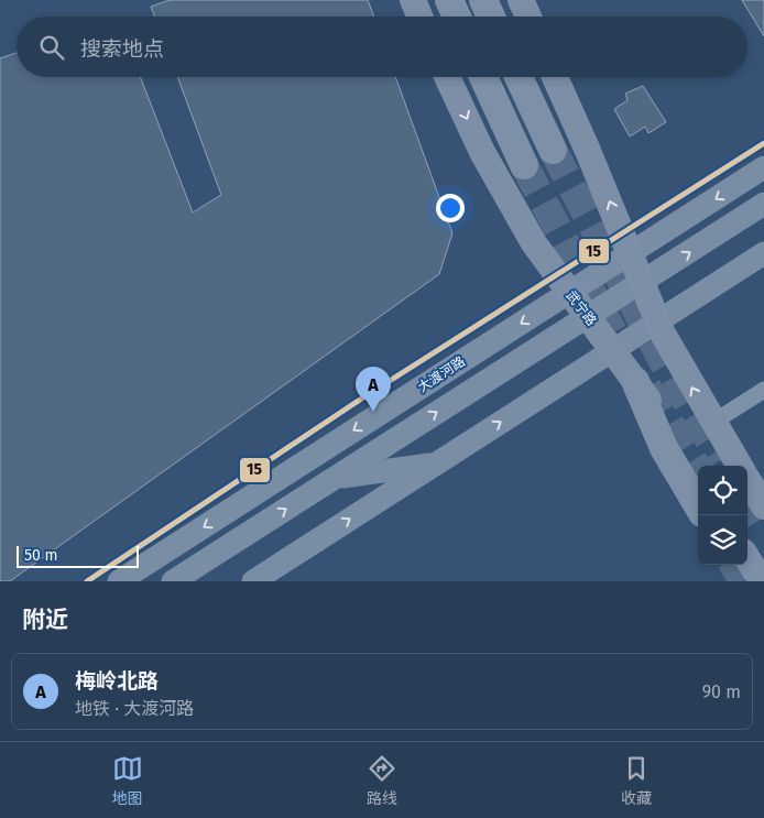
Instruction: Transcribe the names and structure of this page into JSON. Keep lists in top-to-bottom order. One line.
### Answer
{"streets":{"main road":["武宁路","大渡河路"]},"crossings":[["武宁路","大渡河路"]],"lines":["transit line 15"],"scale_bar":"50 m","page":{"search":"搜索地点","pins":"A","scale":"50 m","heading":"附近","list":[{"mark":"A","name":"梅岭北路","note":"地铁 · 大渡河路","value":"90 m"}],"nav":["地图","路线","收藏"]}}
